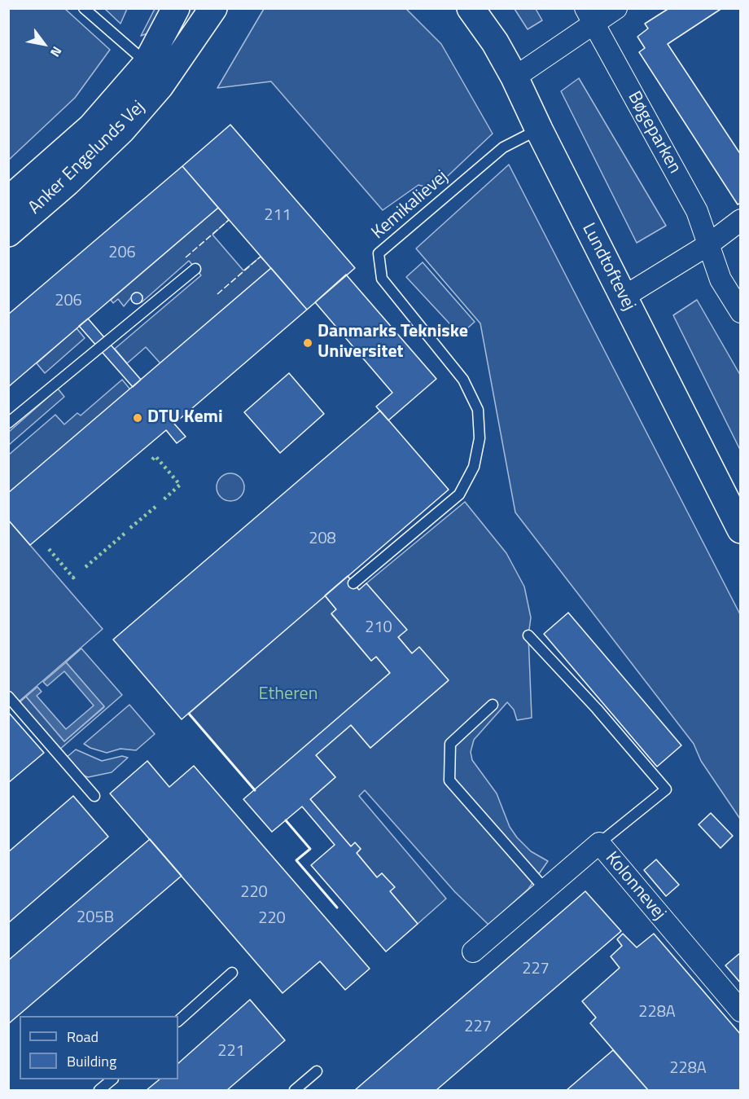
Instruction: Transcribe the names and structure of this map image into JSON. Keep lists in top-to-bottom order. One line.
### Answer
{"streets":{"street":["Bøgeparken","Anker Engelunds Vej","Lundtoftevej","Kolonnevej"],"lane":["Kemikalievej"]},"crossings":[["Kemikalievej","Lundtoftevej"]],"parks":["Etheren"],"places":["Danmarks Tekniske Universitet","DTU Kemi"],"house_numbers":["211","206","206","208","210","220","205B","220","227","228A","227","221","228A"],"legend":["Road","Building"],"north":"bottom right"}
